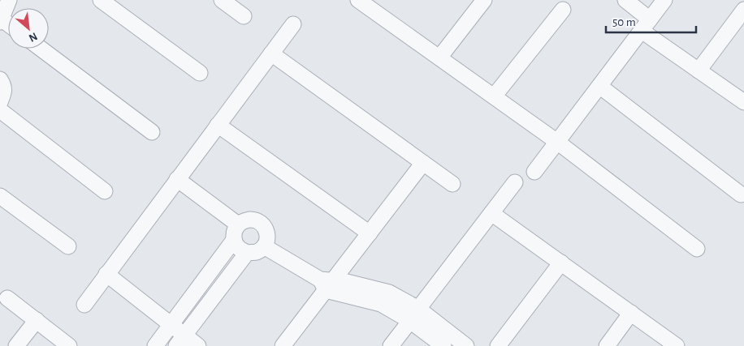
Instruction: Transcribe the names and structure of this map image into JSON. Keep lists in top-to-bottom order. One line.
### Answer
{"scale_bar":"50 m","north":"bottom right"}
